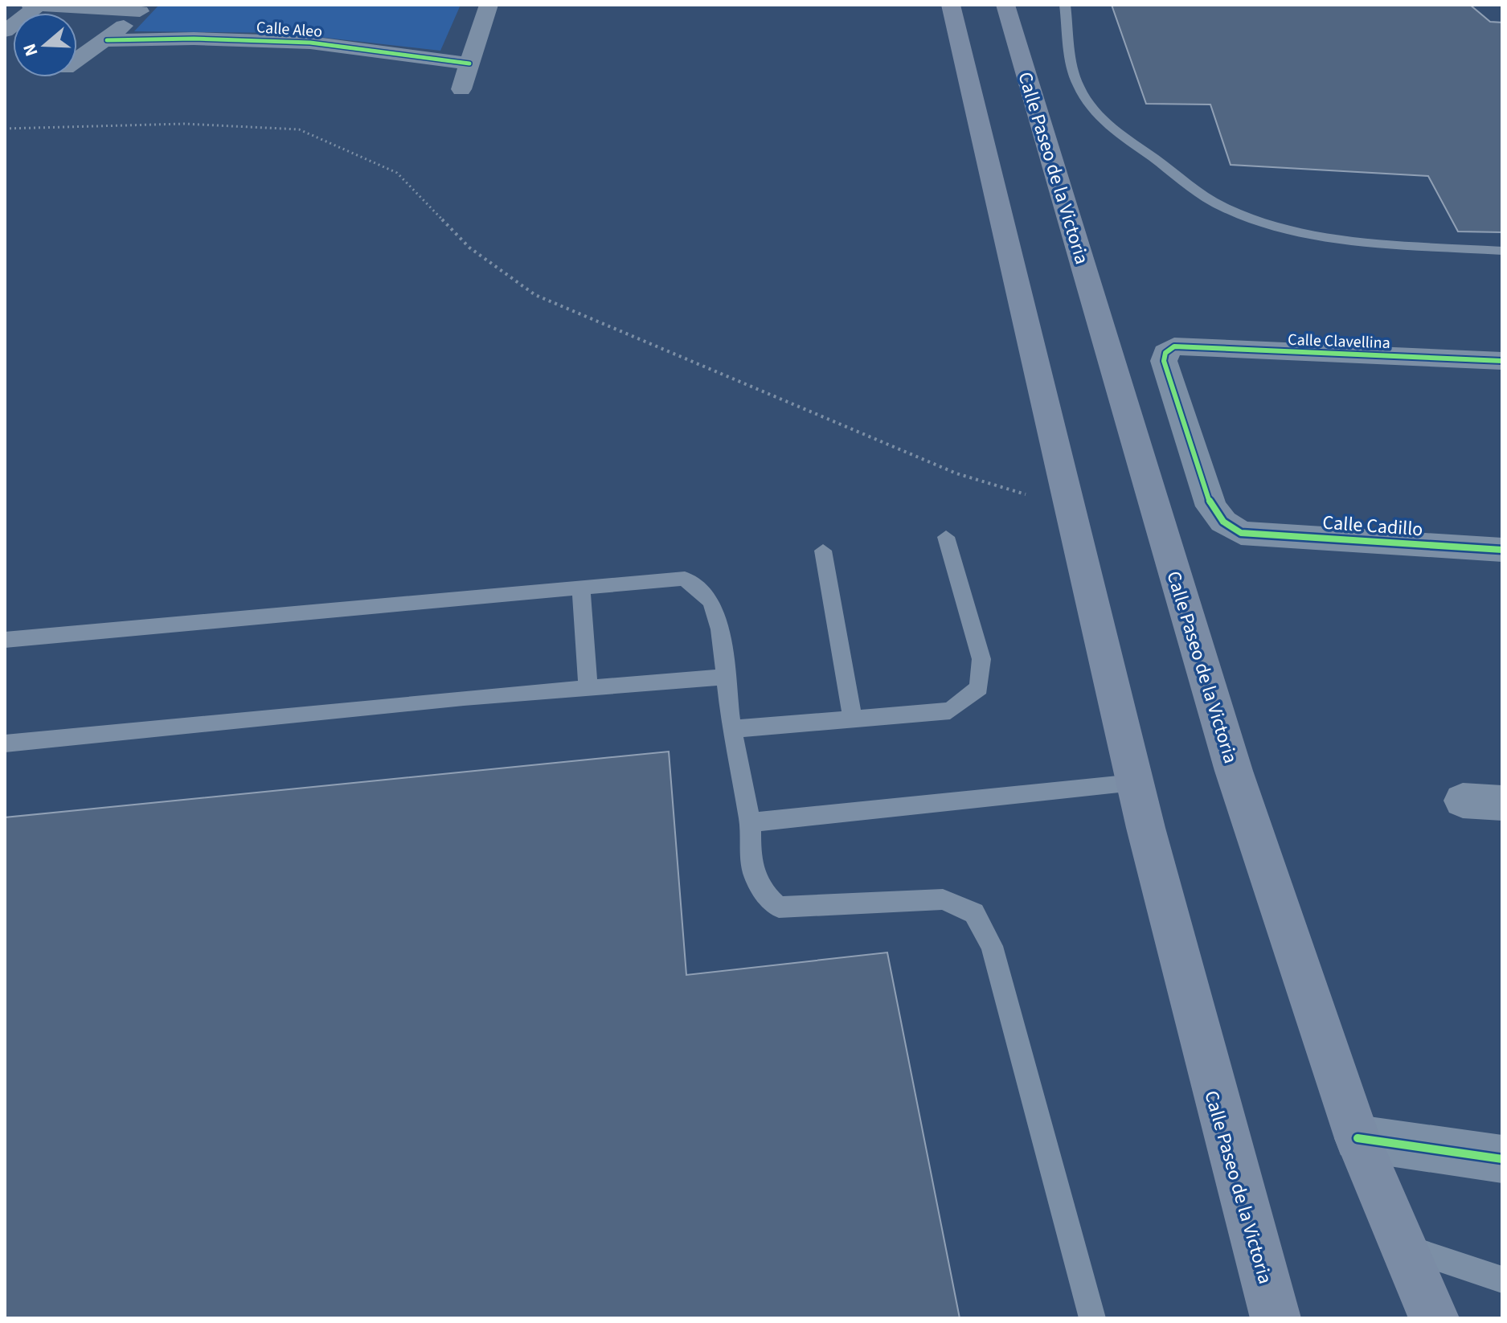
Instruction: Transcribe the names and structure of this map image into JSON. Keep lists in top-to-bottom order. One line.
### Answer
{"streets":{"main road":["Calle Paseo de la Victoria"],"street":["Calle Aleo","Calle Clavellina","Calle Cadillo"]},"crossings":[["Calle Clavellina","Calle Cadillo"]],"north":"left"}
